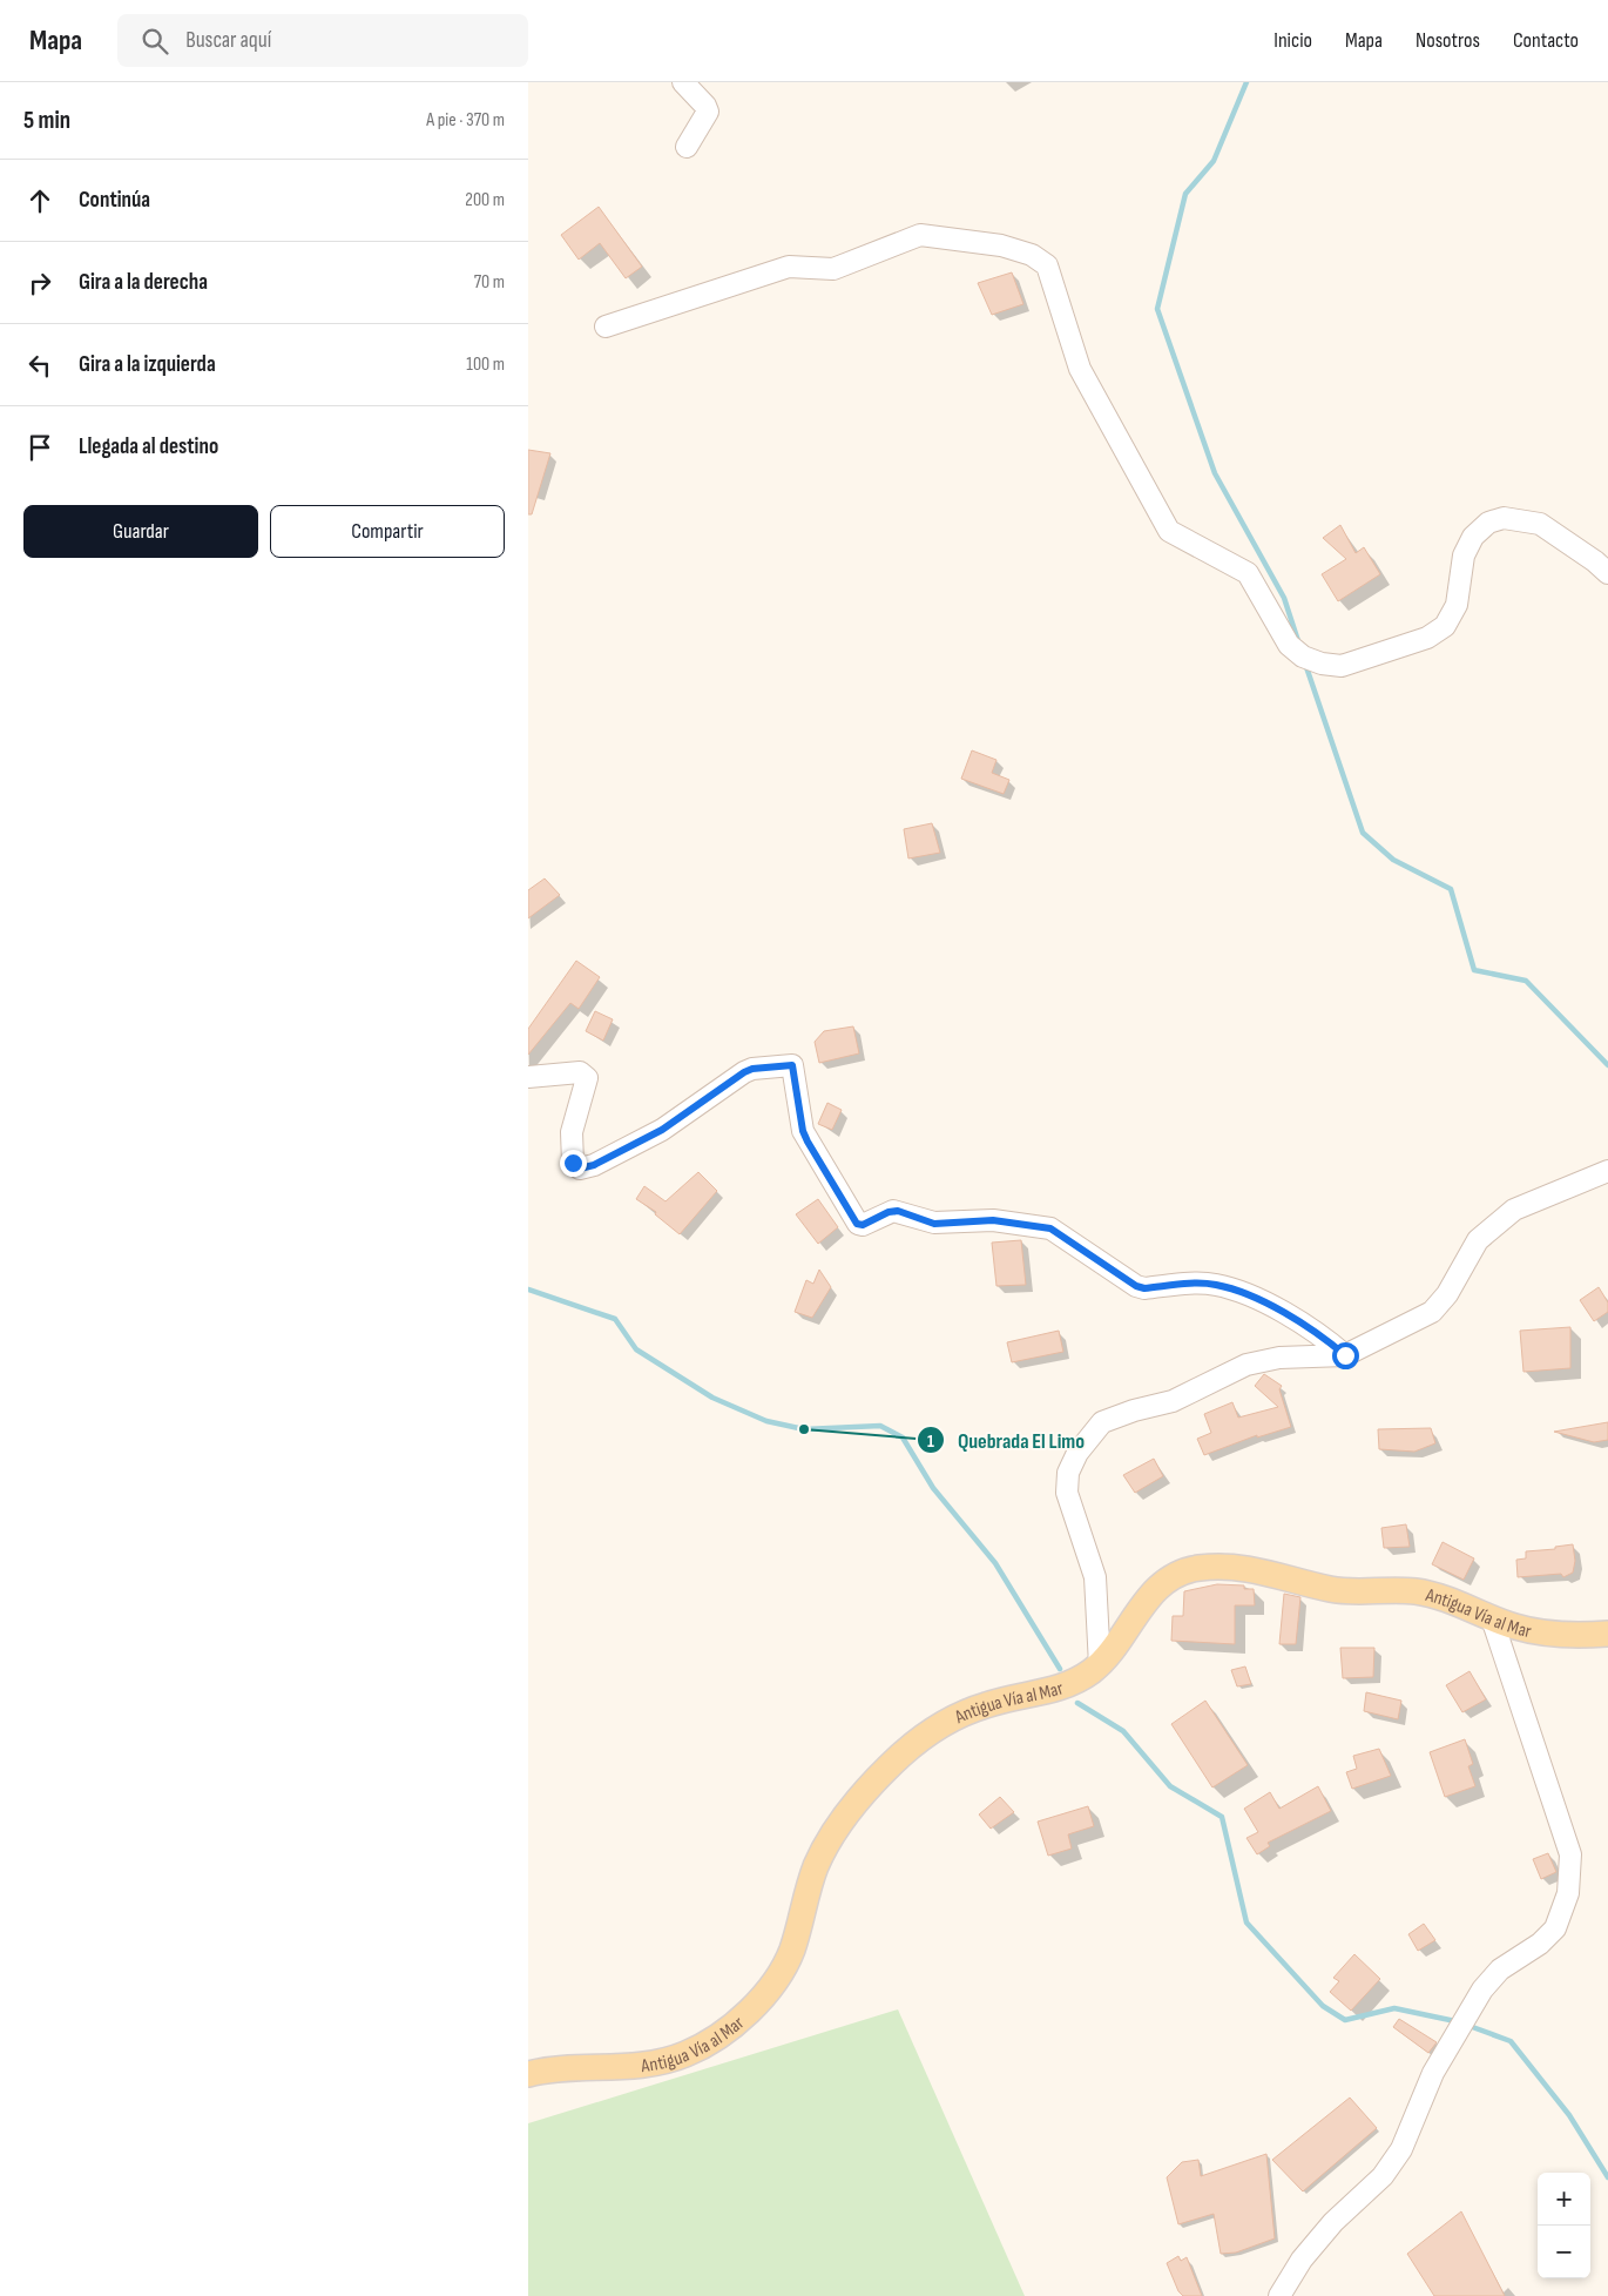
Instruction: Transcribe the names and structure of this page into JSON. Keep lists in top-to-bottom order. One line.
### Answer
{"streets":{"main road":["Antigua Vía al Mar"]},"places":["Quebrada El Limo"],"page":{"header":"Mapa","search":"Buscar aquí","nav":["Inicio","Mapa","Nosotros","Contacto"],"heading":["5 min","A pie · 370 m"],"list":[["Continúa","200 m"],["Gira a la derecha","70 m"],["Gira a la izquierda","100 m"],"Llegada al destino"],"buttons":["Guardar","Compartir"],"map_buttons":["+","−"]}}
